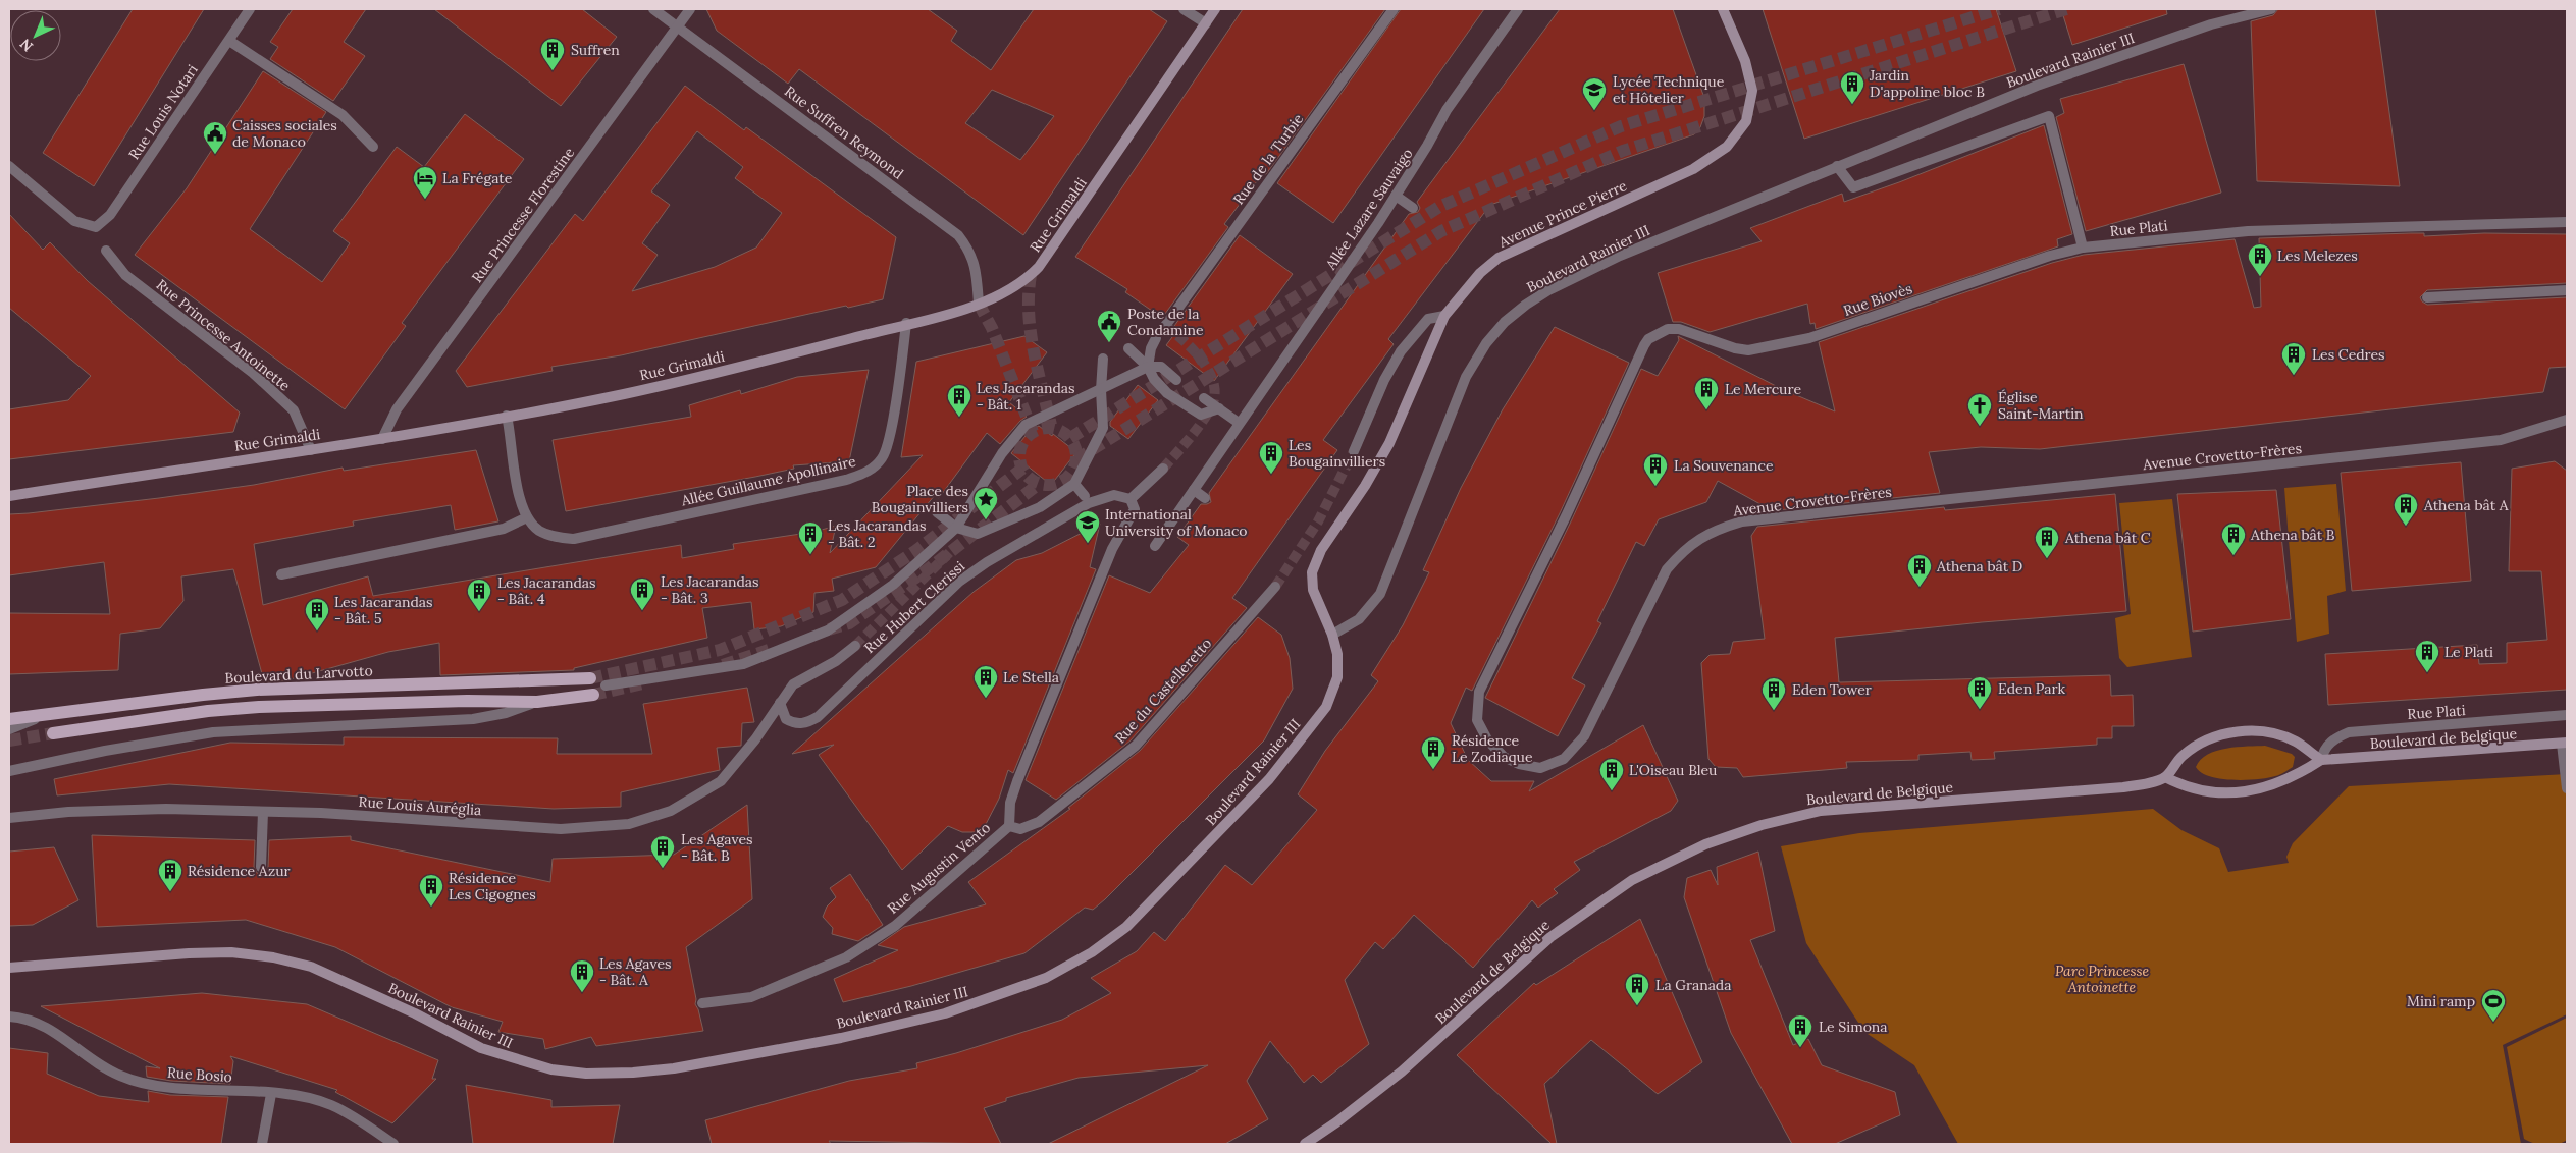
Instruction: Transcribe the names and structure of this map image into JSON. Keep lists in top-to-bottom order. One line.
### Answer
{"streets":{"main road":["Boulevard Rainier III","Avenue Prince Pierre","Rue Grimaldi","Boulevard du Larvotto","Boulevard de Belgique"],"street":["Rue Louis Notari","Rue Suffren Reymond","Rue de la Turbie","Allée Lazare Sauvaigo","Rue Princesse Florestine","Rue Plati","Rue Biovès","Rue Princesse Antoinette","Avenue Crovetto-Frères","Allée Guillaume Apollinaire","Rue Hubert Clerissi","Rue du Castelleretto","Rue Louis Auréglia","Rue Augustin Vento","Rue Bosio"]},"crossings":[["Boulevard Rainier III","Avenue Prince Pierre"],["Rue Suffren Reymond","Rue Princesse Florestine"],["Rue Suffren Reymond","Rue Grimaldi"],["Rue Princesse Florestine","Rue Grimaldi"],["Rue Grimaldi","Rue Princesse Antoinette"],["Rue Grimaldi","Allée Guillaume Apollinaire"],["Rue Plati","Rue Biovès"],["Rue Plati","Boulevard de Belgique"],["Rue Biovès","Avenue Crovetto-Frères"],["Rue Hubert Clerissi","Rue Louis Auréglia"],["Rue Hubert Clerissi","Rue Augustin Vento"],["Rue du Castelleretto","Rue Augustin Vento"]],"parks":["Parc Princesse Antoinette"],"places":{"building":["Suffren","Jardin D'appoline bloc B","Les Melezes","Les Cedres","Le Mercure","Les Jacarandas - Bât. 1","Les Bougainvilliers","La Souvenance","Athena bât A","Les Jacarandas - Bât. 2","Athena bât B","Athena bât C","Athena bât D","Les Jacarandas - Bât. 3","Les Jacarandas - Bât. 4","Les Jacarandas - Bât. 5","Le Plati","Le Stella","Eden Park","Eden Tower","Résidence Le Zodiaque","L'Oiseau Bleu","Les Agaves - Bât. B","Résidence Azur","Résidence Les Cigognes","Les Agaves - Bât. A","La Granada","Le Simona"],"school or university":["Lycée Technique et Hôtelier","International University of Monaco"],"public building":["Caisses sociales de Monaco","Poste de la Condamine"],"hotel":["La Frégate"],"church":["Église Saint-Martin"],"place":["Place des Bougainvilliers"],"sports":["Mini ramp"]},"north":"bottom left"}
